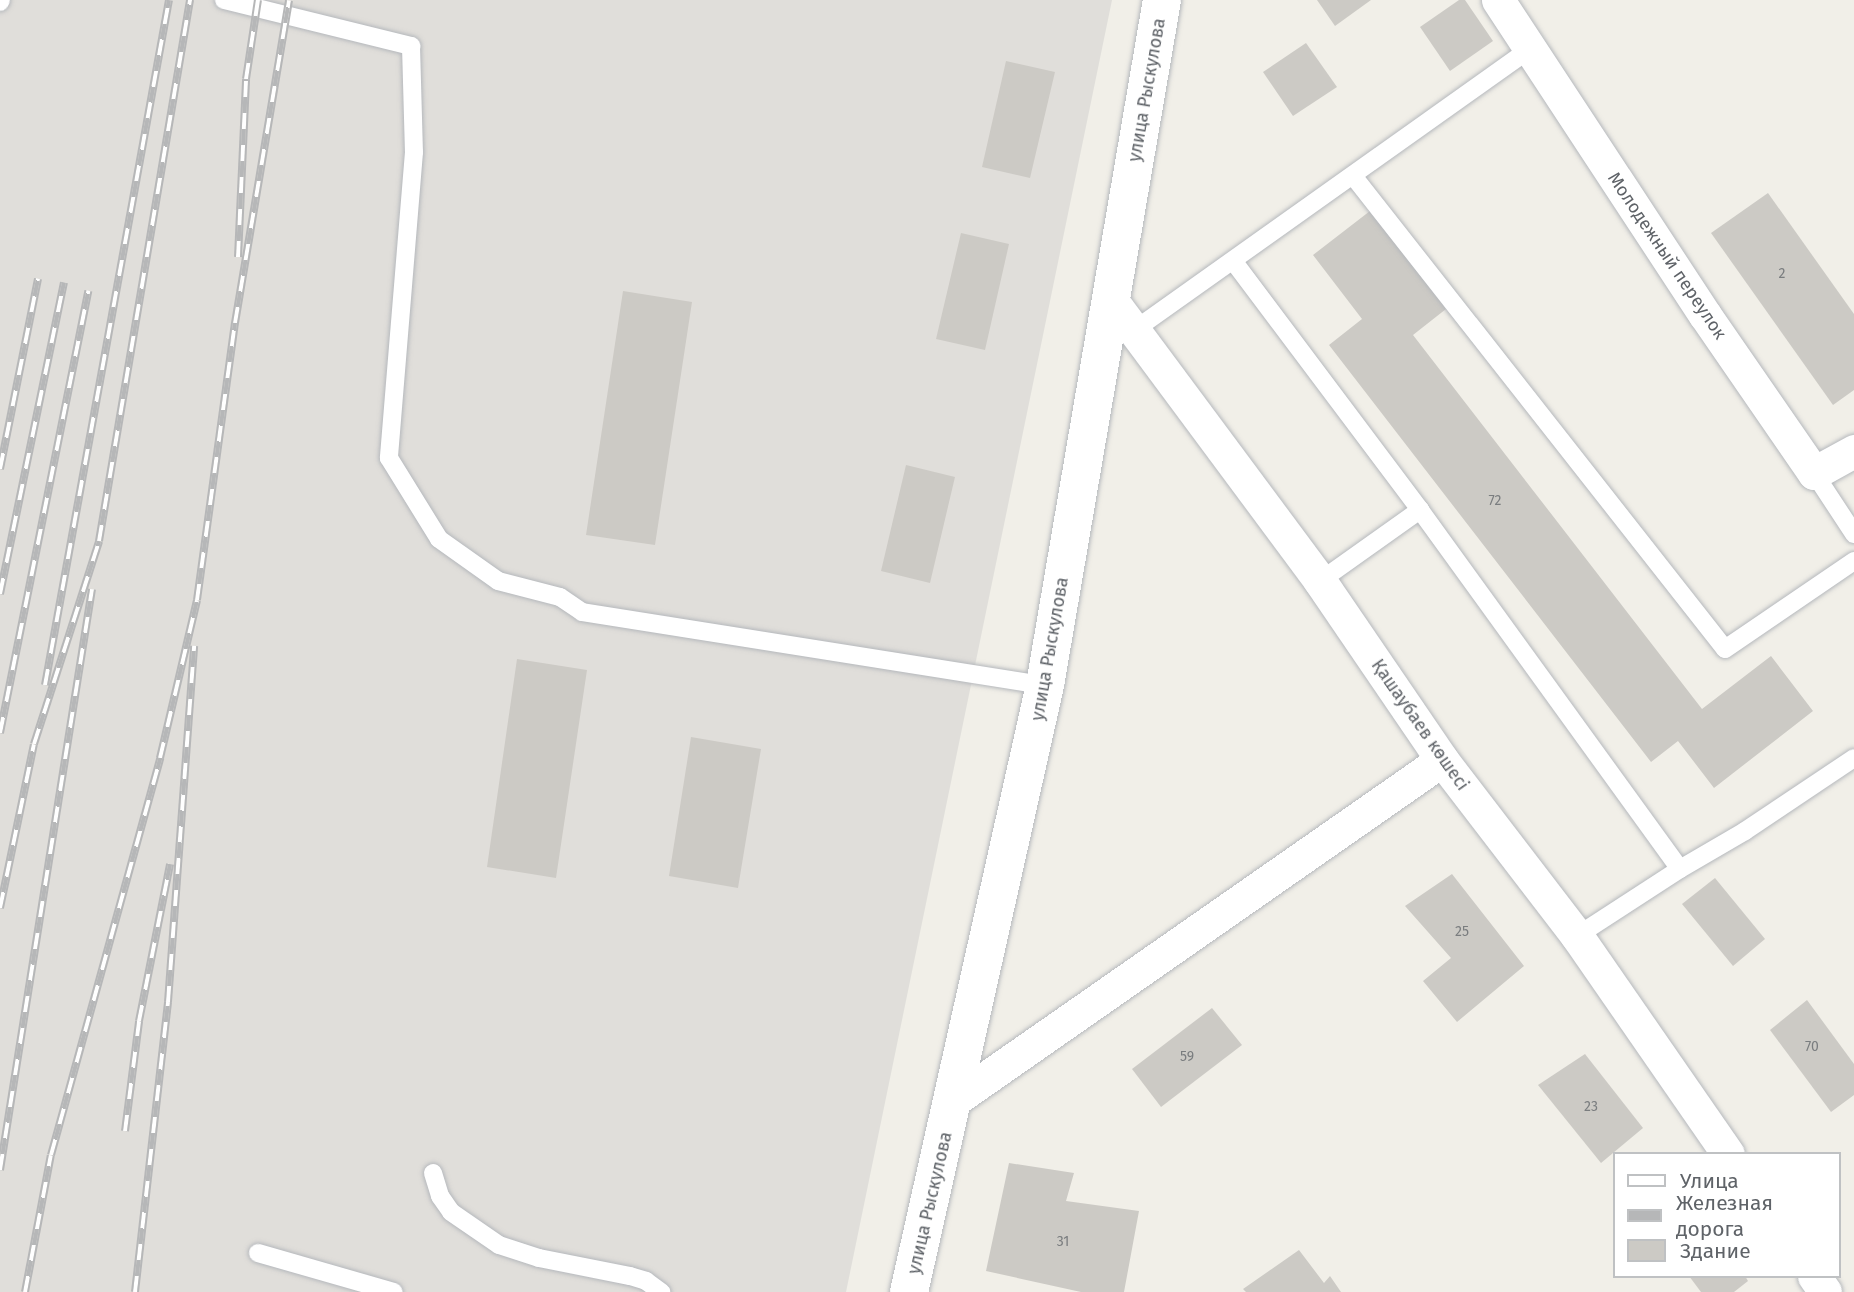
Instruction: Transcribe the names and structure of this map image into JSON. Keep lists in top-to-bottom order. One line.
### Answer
{"streets":{"street":["улица Рыскулова","Молодежный переулок","Қашаубаев көшесі"]},"crossings":[["улица Рыскулова","Қашаубаев көшесі"]],"house_numbers":["2","72","25","70","59","23","31"],"legend":["Улица","Железная дорога","Здание"]}
